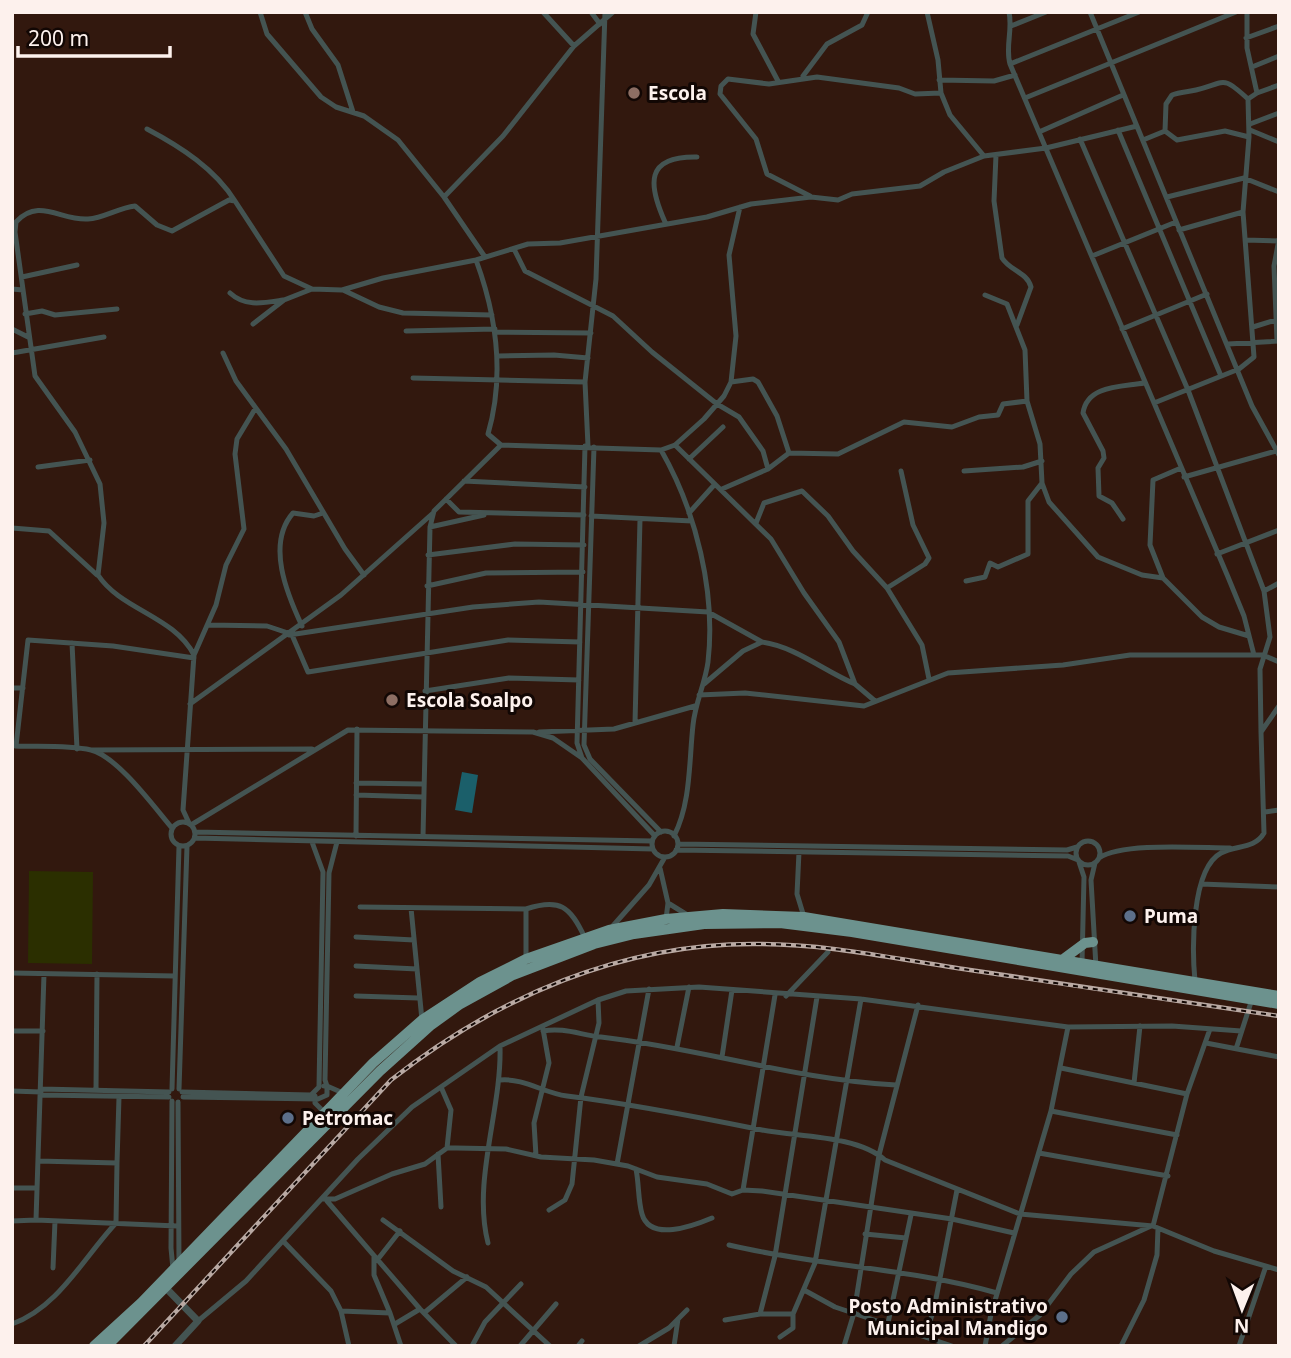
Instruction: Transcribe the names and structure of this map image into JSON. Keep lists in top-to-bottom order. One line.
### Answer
{"places":["Escola","Escola Soalpo","Puma","Petromac","Posto Administrativo Municipal Mandigo"],"scale_bar":"200 m","north":"bottom"}
